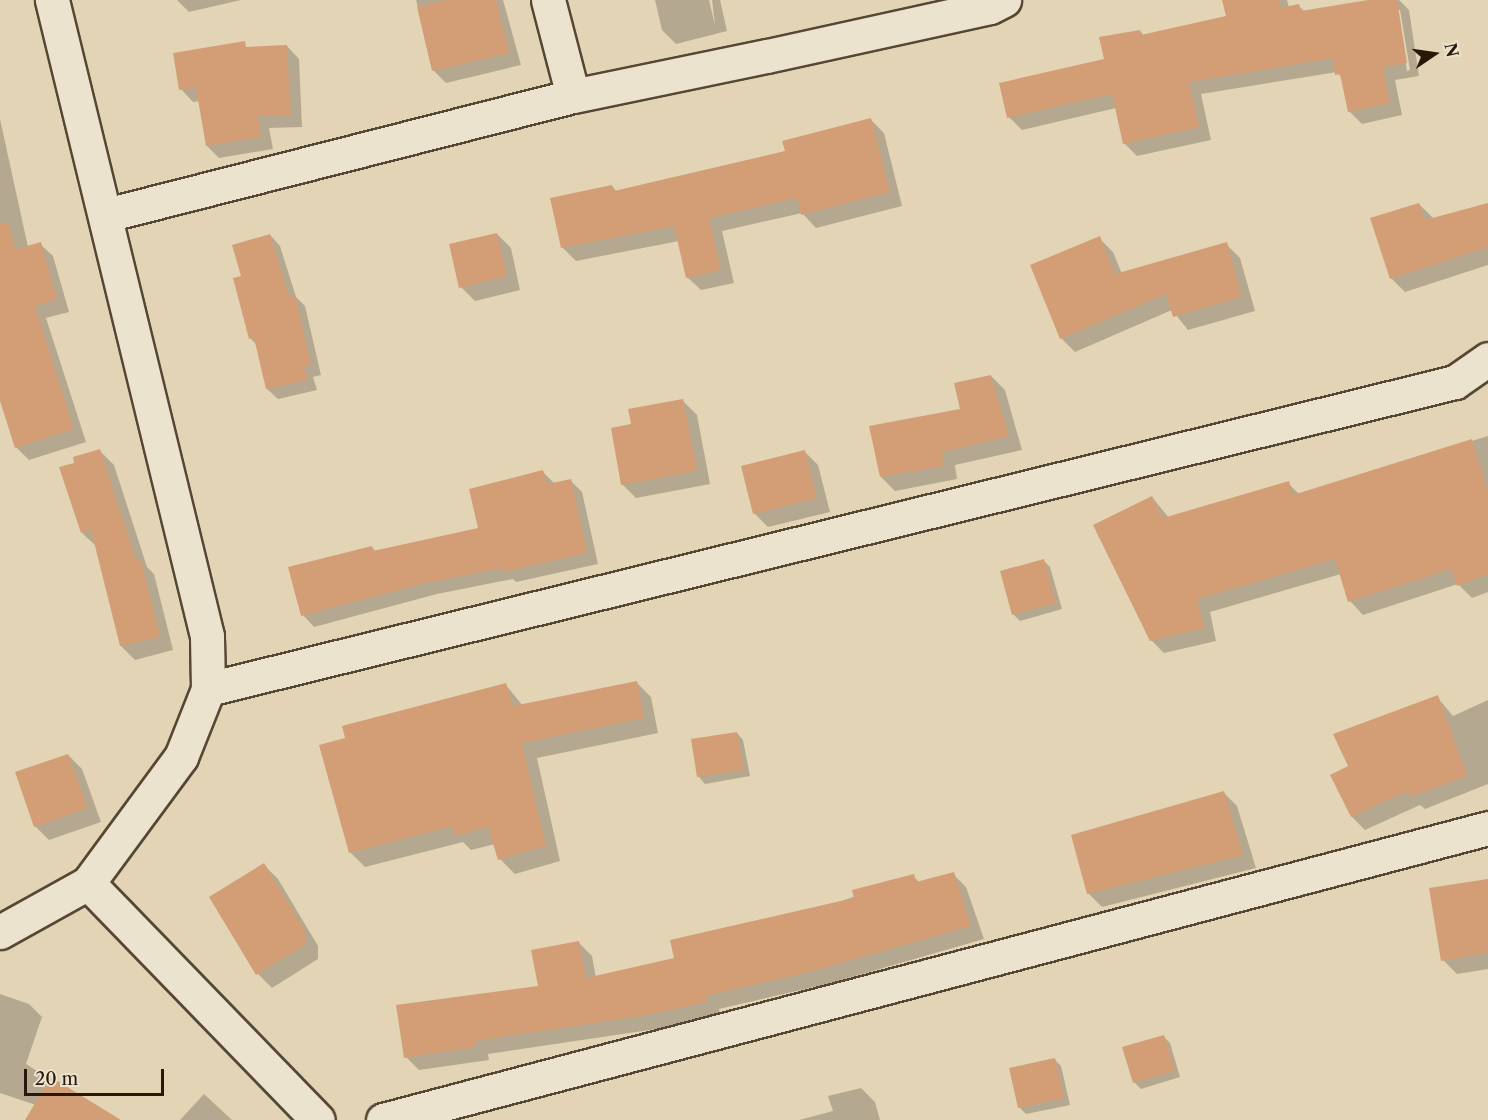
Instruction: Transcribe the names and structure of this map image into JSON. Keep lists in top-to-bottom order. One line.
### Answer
{"scale_bar":"20 m","north":"right"}
